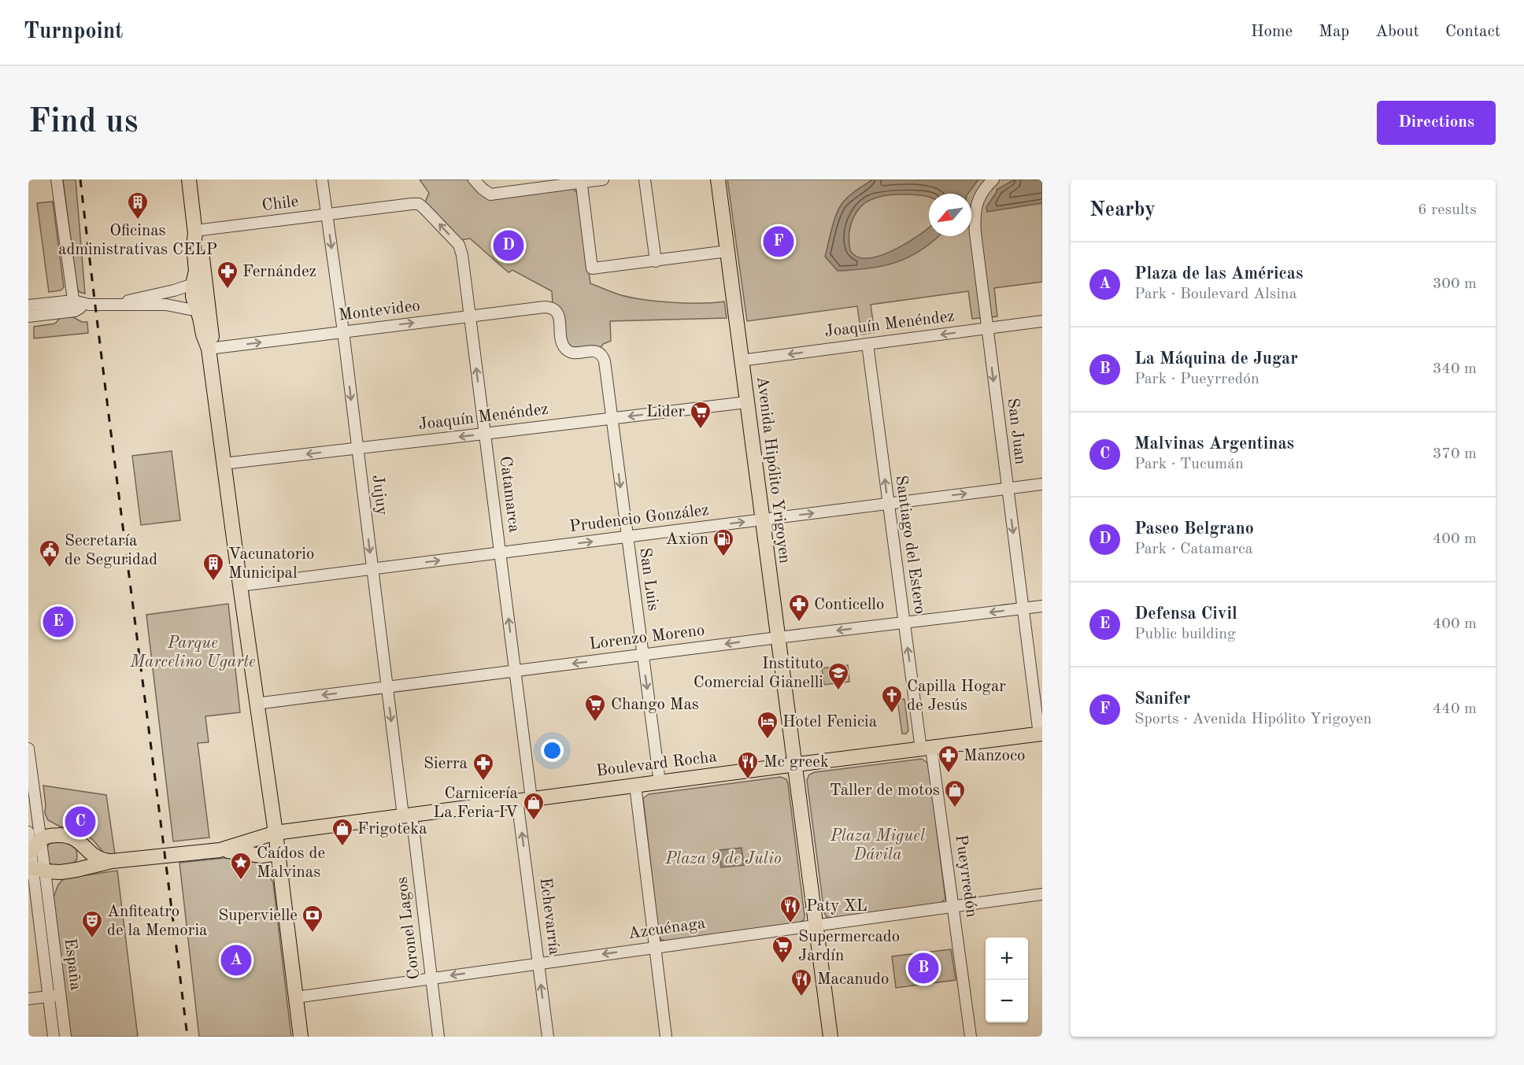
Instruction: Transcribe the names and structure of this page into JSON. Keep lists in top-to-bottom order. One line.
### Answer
{"streets":{"main road":["Avenida Hipólito Yrigoyen","Boulevard Rocha"],"street":["Chile","Montevideo","Joaquín Menéndez","San Juan","Catamarca","Jujuy","Prudencio González","Santiago del Estero","San Luis","Lorenzo Moreno","Pueyrredón","Echevarría","Coronel Lagos","Azcuénaga","España"]},"crossings":[["Chile","Catamarca"],["Chile","Jujuy"],["Montevideo","Catamarca"],["Montevideo","Jujuy"],["Montevideo","San Luis"],["Joaquín Menéndez","San Juan"],["Joaquín Menéndez","Avenida Hipólito Yrigoyen"],["Joaquín Menéndez","Catamarca"],["Joaquín Menéndez","Jujuy"],["Joaquín Menéndez","Santiago del Estero"],["Joaquín Menéndez","San Luis"],["San Juan","Prudencio González"],["San Juan","Lorenzo Moreno"],["San Juan","Boulevard Rocha"],["Avenida Hipólito Yrigoyen","Prudencio González"],["Avenida Hipólito Yrigoyen","Lorenzo Moreno"],["Avenida Hipólito Yrigoyen","Boulevard Rocha"],["Avenida Hipólito Yrigoyen","Azcuénaga"],["Catamarca","Prudencio González"],["Catamarca","Lorenzo Moreno"],["Catamarca","Boulevard Rocha"],["Catamarca","Echevarría"],["Jujuy","Prudencio González"],["Jujuy","Lorenzo Moreno"],["Jujuy","Boulevard Rocha"],["Jujuy","Coronel Lagos"],["Prudencio González","Santiago del Estero"],["Prudencio González","San Luis"],["Santiago del Estero","Lorenzo Moreno"],["Santiago del Estero","Boulevard Rocha"],["Santiago del Estero","Pueyrredón"],["San Luis","Lorenzo Moreno"],["San Luis","Boulevard Rocha"],["Boulevard Rocha","Pueyrredón"],["Boulevard Rocha","Echevarría"],["Boulevard Rocha","Coronel Lagos"],["Pueyrredón","Azcuénaga"],["Echevarría","Azcuénaga"],["Coronel Lagos","Azcuénaga"]],"one_way":["Montevideo","Joaquín Menéndez","San Juan","Catamarca","Jujuy","Prudencio González","Santiago del Estero","San Luis","Lorenzo Moreno","Echevarría"],"parks":["Parque Marcelino Ugarte","Plaza Miguel Dávila","Plaza 9 de Julio"],"places":{"building":["Oficinas administrativas CELP","Vacunatorio Municipal"],"pharmacy":["Fernández","Conticello","Manzoco","Sierra"],"supermarket":["Lider","Chango Mas","Supermercado Jardín"],"fuel station":["Axion"],"public building":["Secretaría de Seguridad"],"school or university":["Instituto Comercial Gianelli"],"church":["Capilla Hogar de Jesús"],"hotel":["Hotel Fenicia"],"restaurant":["Mc greek","Paty XL","Macanudo"],"shop":["Taller de motos","Carnicería La Feria IV","Frigoteka"],"place":["Caídos de Malvinas"],"bank":["Supervielle"],"theatre":["Anfiteatro de la Memoria"]},"north":"bottom left","page":{"header":"Turnpoint","nav":["Home","Map","About","Contact"],"buttons":"Directions","title":"Find us","heading":["Nearby","6 results"],"pins":["F","D","E","C","A","B"],"list":[{"mark":"A","name":"Plaza de las Américas","note":"Park · Boulevard Alsina","value":"300 m"},{"mark":"B","name":"La Máquina de Jugar","note":"Park · Pueyrredón","value":"340 m"},{"mark":"C","name":"Malvinas Argentinas","note":"Park · Tucumán","value":"370 m"},{"mark":"D","name":"Paseo Belgrano","note":"Park · Catamarca","value":"400 m"},{"mark":"E","name":"Defensa Civil","note":"Public building","value":"400 m"},{"mark":"F","name":"Sanifer","note":"Sports · Avenida Hipólito Yrigoyen","value":"440 m"}],"map_buttons":["+","−"]}}
